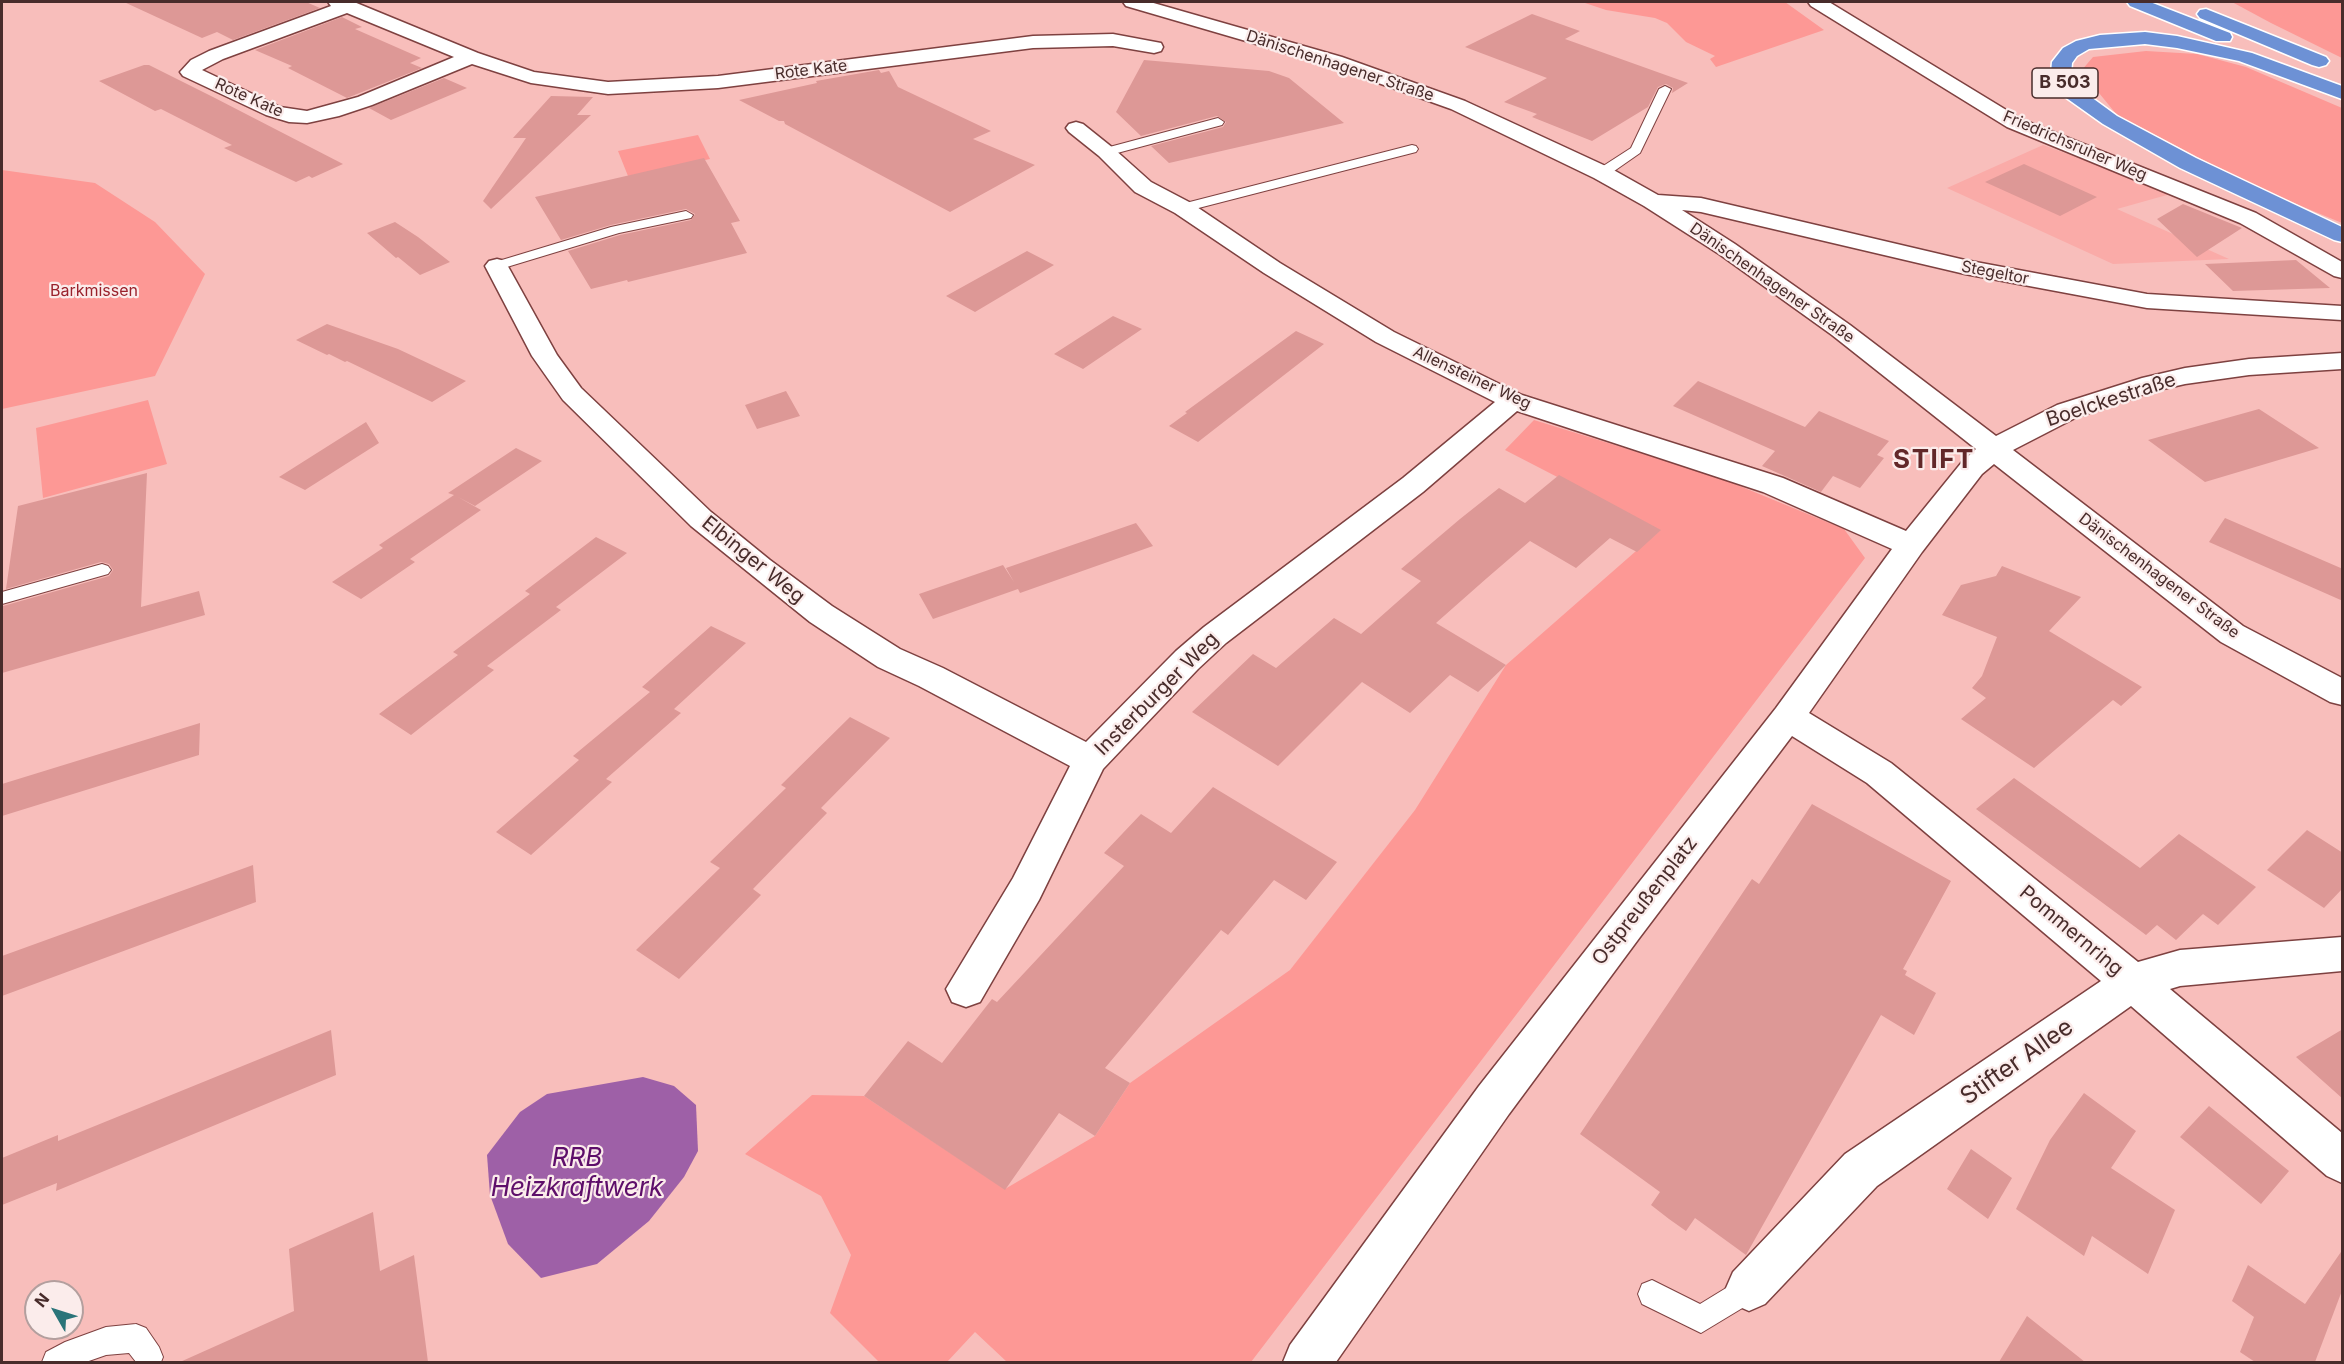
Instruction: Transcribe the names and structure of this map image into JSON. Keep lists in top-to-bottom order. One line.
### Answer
{"streets":{"highway":["B 503"],"street":["Dänischenhagener Straße","Rote Kate","Friedrichsruher Weg","Stegeltor","Allensteiner Weg","Boelckestraße","Elbinger Weg","Insterburger Weg","Ostpreußenplatz","Pommernring","Stifter Allee"]},"crossings":[["Dänischenhagener Straße","Stegeltor"],["Dänischenhagener Straße","Boelckestraße"],["Dänischenhagener Straße","Ostpreußenplatz"],["Allensteiner Weg","Insterburger Weg"],["Allensteiner Weg","Ostpreußenplatz"],["Boelckestraße","Ostpreußenplatz"],["Elbinger Weg","Insterburger Weg"],["Ostpreußenplatz","Pommernring"],["Pommernring","Stifter Allee"]],"districts":["STIFT"],"water":["RRB Heizkraftwerk"],"parks":["Barkmissen"],"north":"top left"}
